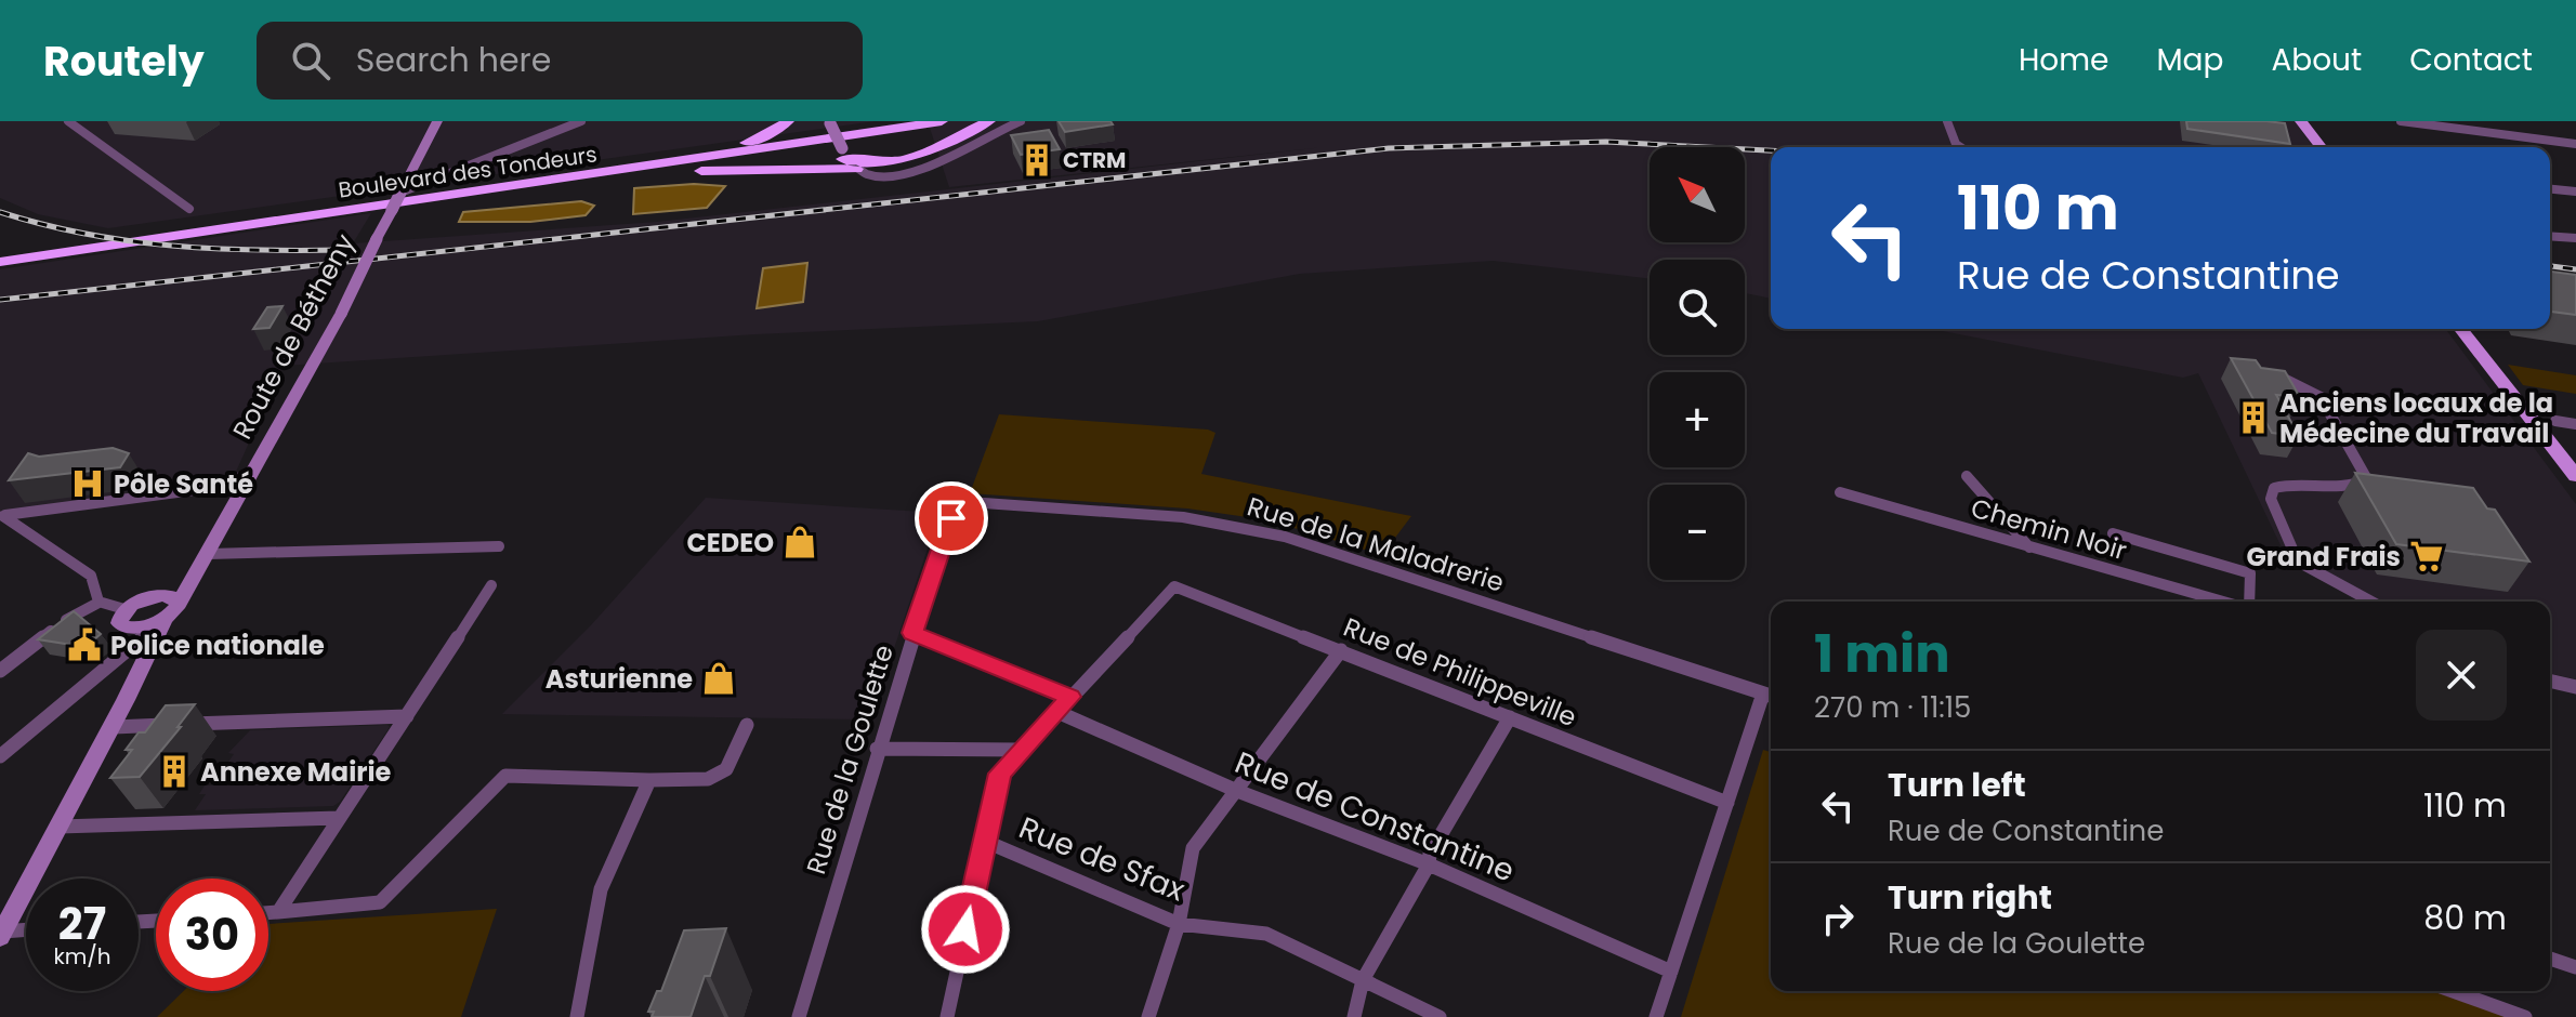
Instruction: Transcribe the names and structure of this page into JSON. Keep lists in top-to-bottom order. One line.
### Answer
{"streets":{"highway":["Boulevard des Tondeurs"],"main road":["Route de Bétheny"],"street":["Chemin Noir","Rue de la Maladrerie","Rue de Philippeville","Rue de la Goulette","Rue de Constantine","Rue de Sfax"]},"crossings":[["Rue de la Maladrerie","Rue de la Goulette"]],"places":{"building":["CTRM","Anciens locaux de la Médecine du Travail","Annexe Mairie"],"hospital":["Pôle Santé"],"shop":["CEDEO","Asturienne"],"supermarket":["Grand Frais"],"public building":["Police nationale"]},"north":"top left","page":{"header":"Routely","search":"Search here","nav":["Home","Map","About","Contact"],"map_buttons":["+","−"],"turn":["110 m","Rue de Constantine"],"heading":["1 min","270 m · 11:15"],"list":[{"name":"Turn left","note":"Rue de Constantine","value":"110 m"},{"name":"Turn right","note":"Rue de la Goulette","value":"80 m"}],"speed":"27 km/h","limit":"30"}}
